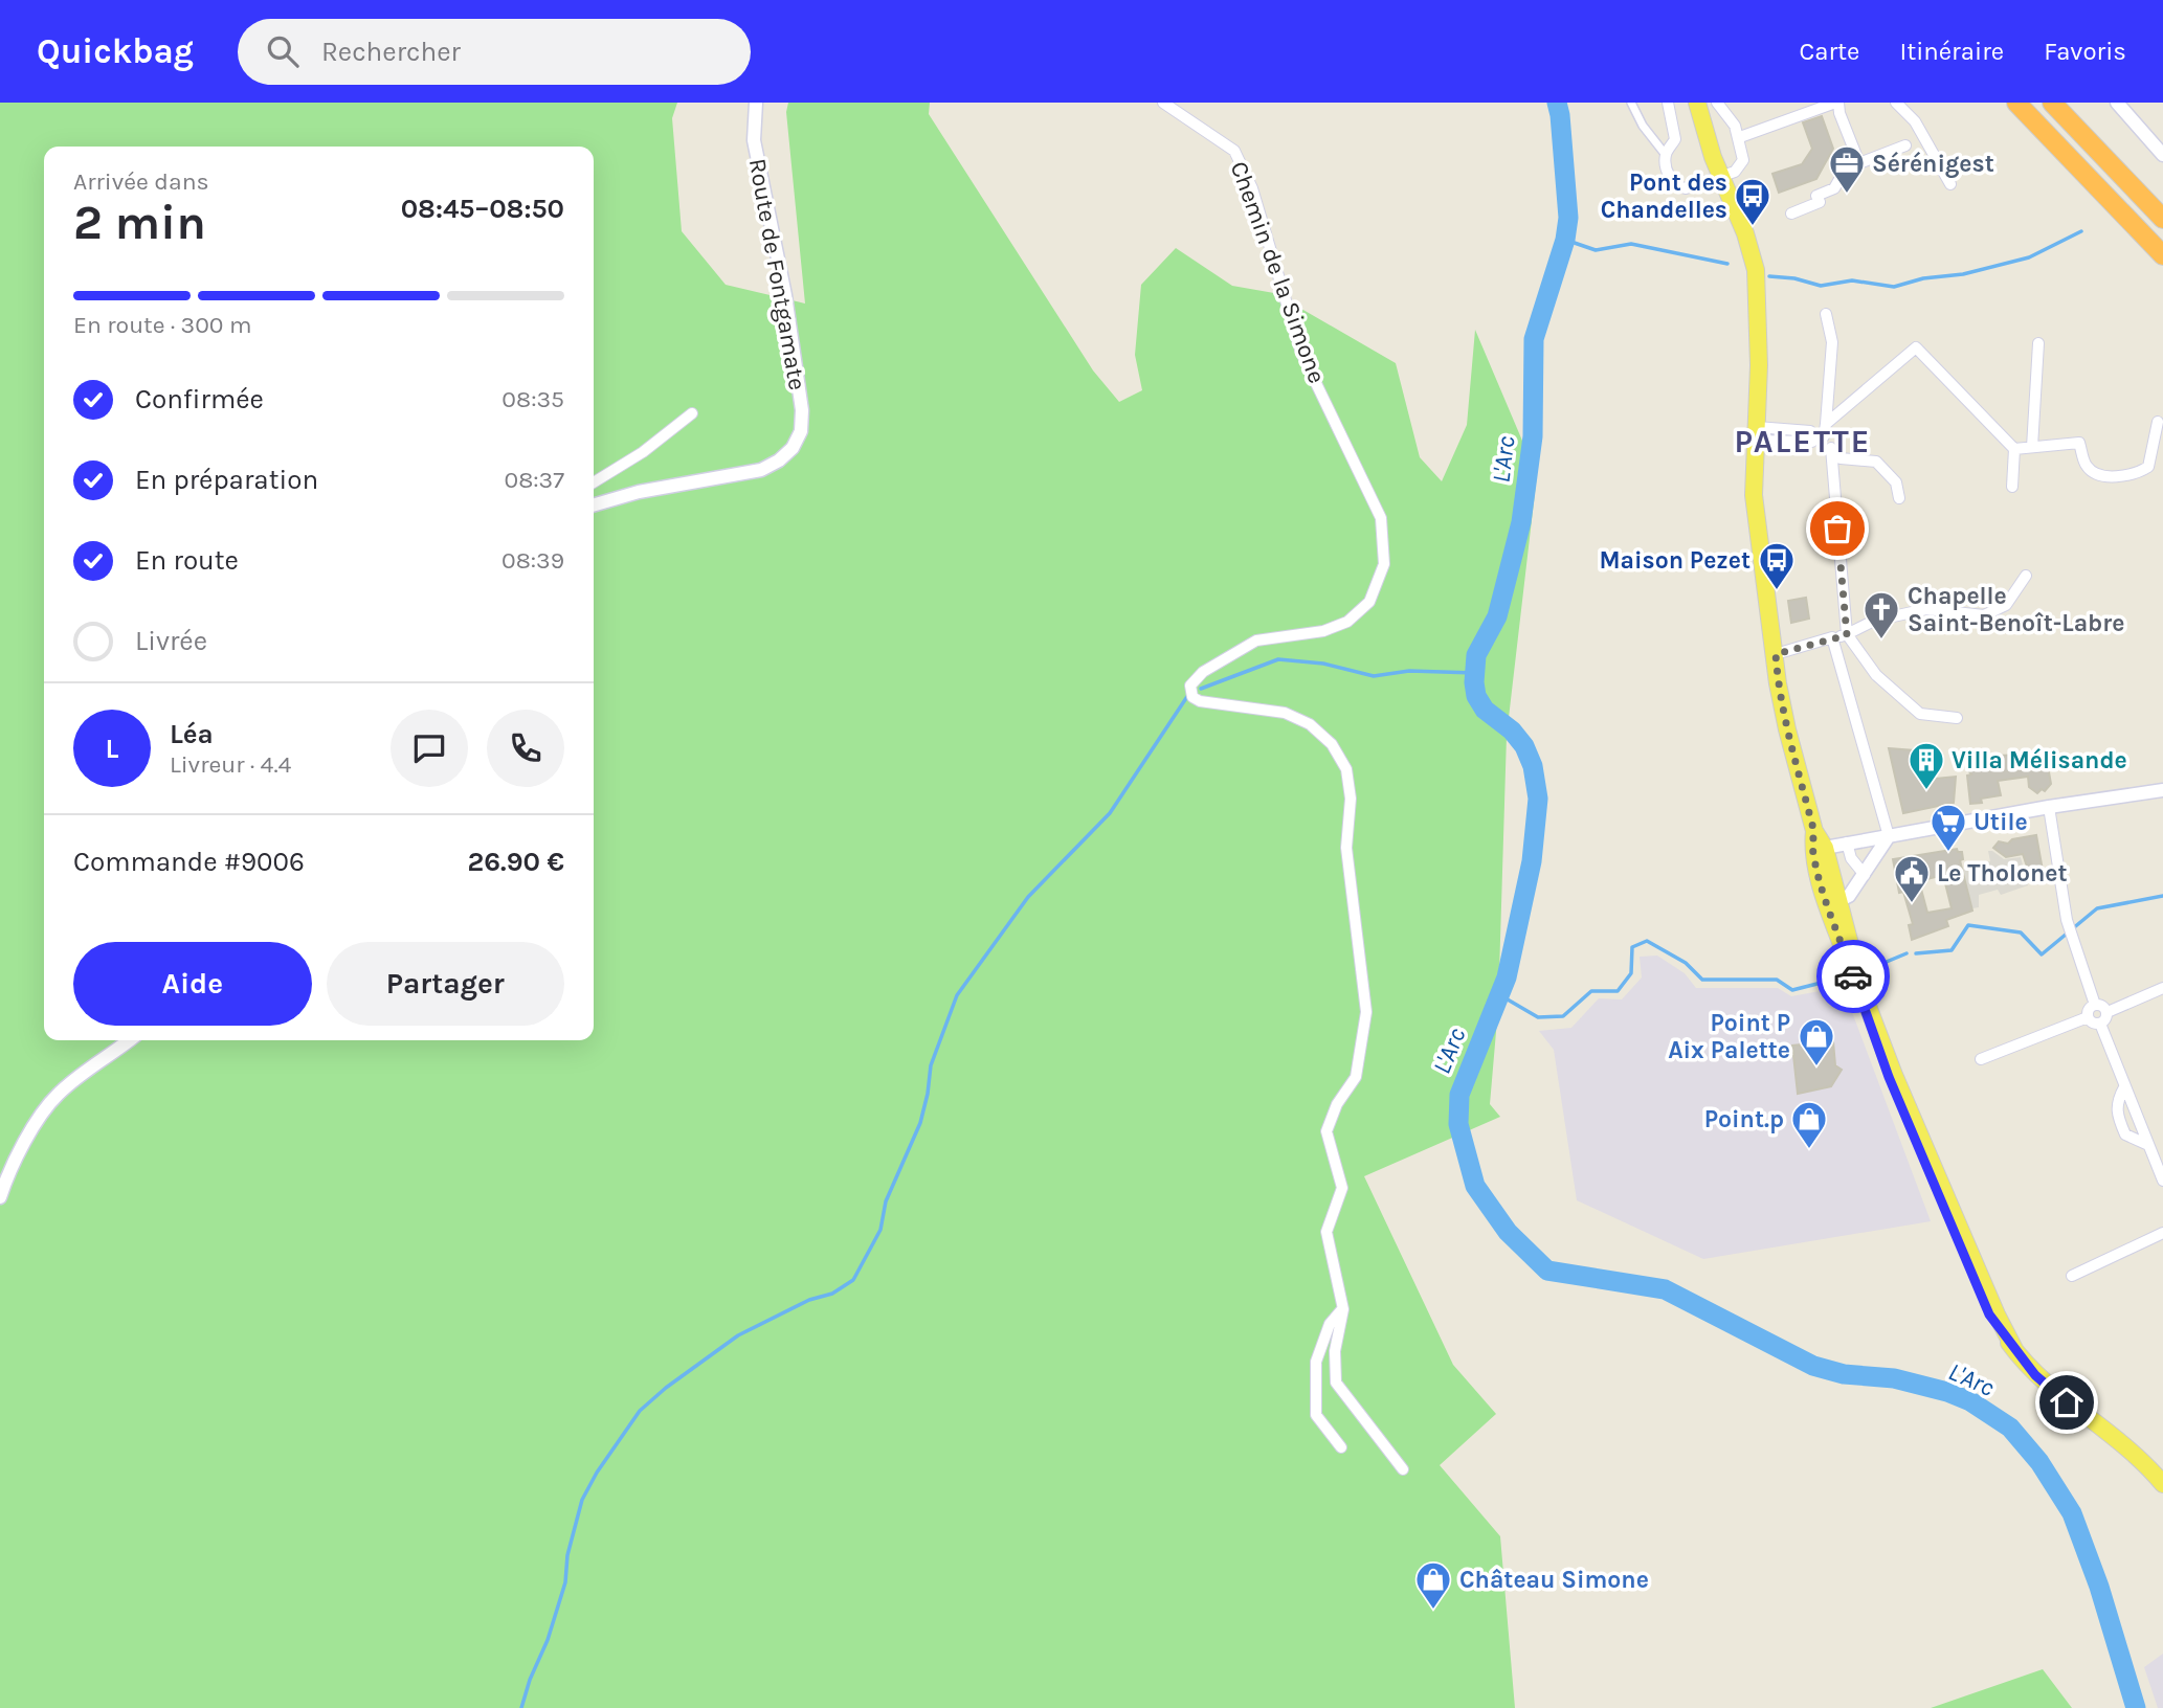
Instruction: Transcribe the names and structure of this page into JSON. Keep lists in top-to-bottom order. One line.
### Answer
{"streets":{"street":["Chemin de la Simone","Route de Fontgamate"]},"districts":["PALETTE"],"water":["L'Arc"],"places":{"office":["Sérénigest"],"bus stop":["Pont des Chandelles","Maison Pezet"],"church":["Chapelle Saint-Benoît-Labre"],"building":["Villa Mélisande"],"supermarket":["Utile"],"public building":["Le Tholonet"],"shop":["Point P Aix Palette","Point.p","Château Simone"]},"page":{"header":"Quickbag","search":"Rechercher","nav":["Carte","Itinéraire","Favoris"],"heading":["2 min","Arrivée dans","08:45–08:50"],"panel":["Léa","Livreur · 4.4","Commande #9006","26.90 €"],"bar":"En route · 300 m","list":[["Confirmée","08:35"],["En préparation","08:37"],["En route","08:39"],"Livrée"],"round":"L","buttons":["Aide","Partager"]}}
